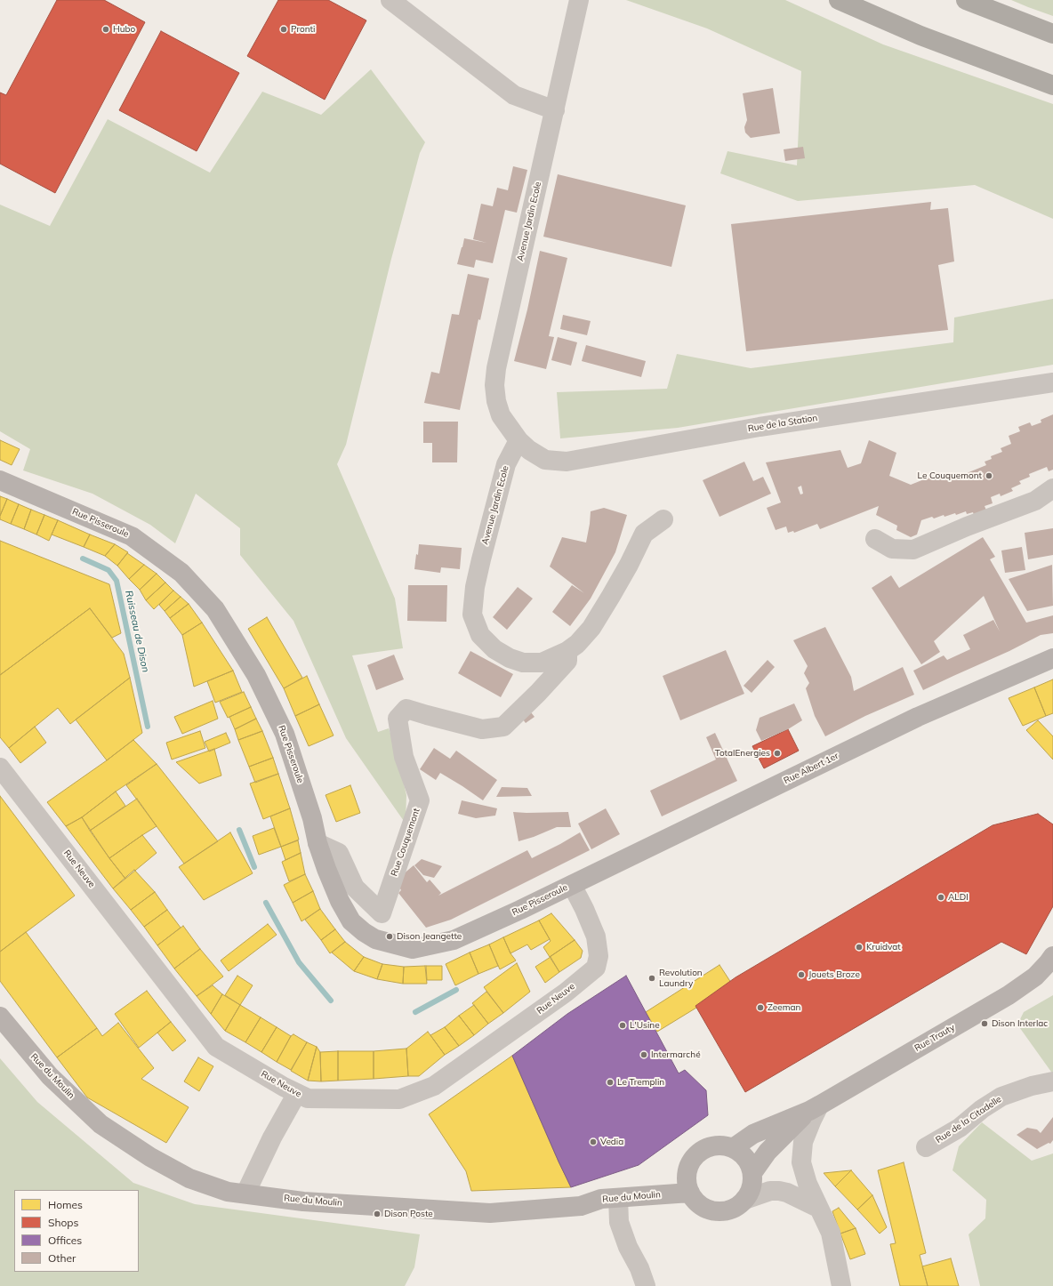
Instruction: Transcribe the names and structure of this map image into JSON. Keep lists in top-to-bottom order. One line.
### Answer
{"streets":{"main road":["Rue Pisseroule","Rue Albert 1er","Rue Trauty","Rue du Moulin"],"street":["Avenue Jardin Ecole","Rue de la Station","Rue Couquemont","Rue Neuve","Rue de la Citadelle"]},"crossings":[["Avenue Jardin Ecole","Rue de la Station"],["Avenue Jardin Ecole","Rue Couquemont"],["Rue Pisseroule","Rue Albert 1er"],["Rue Pisseroule","Rue Couquemont"],["Rue Pisseroule","Rue Neuve"],["Rue Albert 1er","Rue Neuve"],["Rue Trauty","Rue du Moulin"]],"water":["Ruisseau de Dison"],"places":["Hubo","Pronti","Le Couquemont","TotalEnergies","ALDI","Dison Jeangette","Kruidvat","Jouets Broze","Revolution Laundry","Zeeman","Dison Interlac","L'Usine","Intermarché","Le Tremplin","Vedia","Dison Poste"],"legend":["Homes","Shops","Offices","Other"]}
